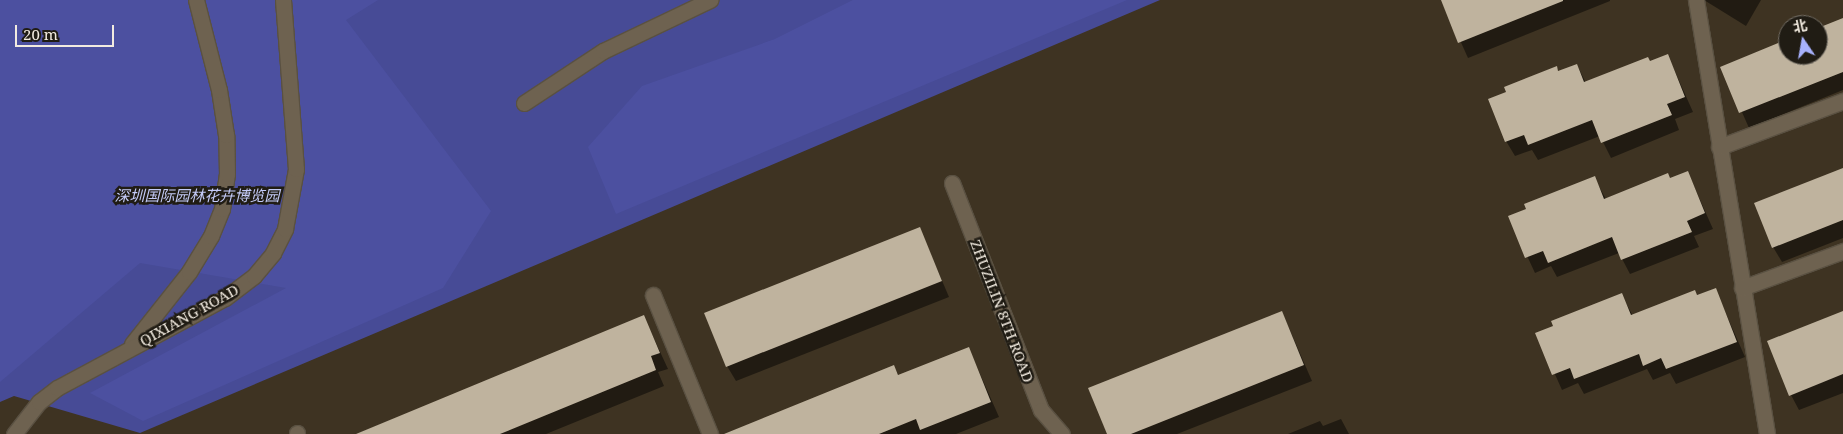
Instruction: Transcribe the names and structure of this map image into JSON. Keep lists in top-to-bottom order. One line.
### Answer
{"streets":{"street":["ZHUZILIN 8TH ROAD","QIXIANG ROAD"]},"parks":["深圳国际园林花卉博览园"],"scale_bar":"20 m","north":"top"}
